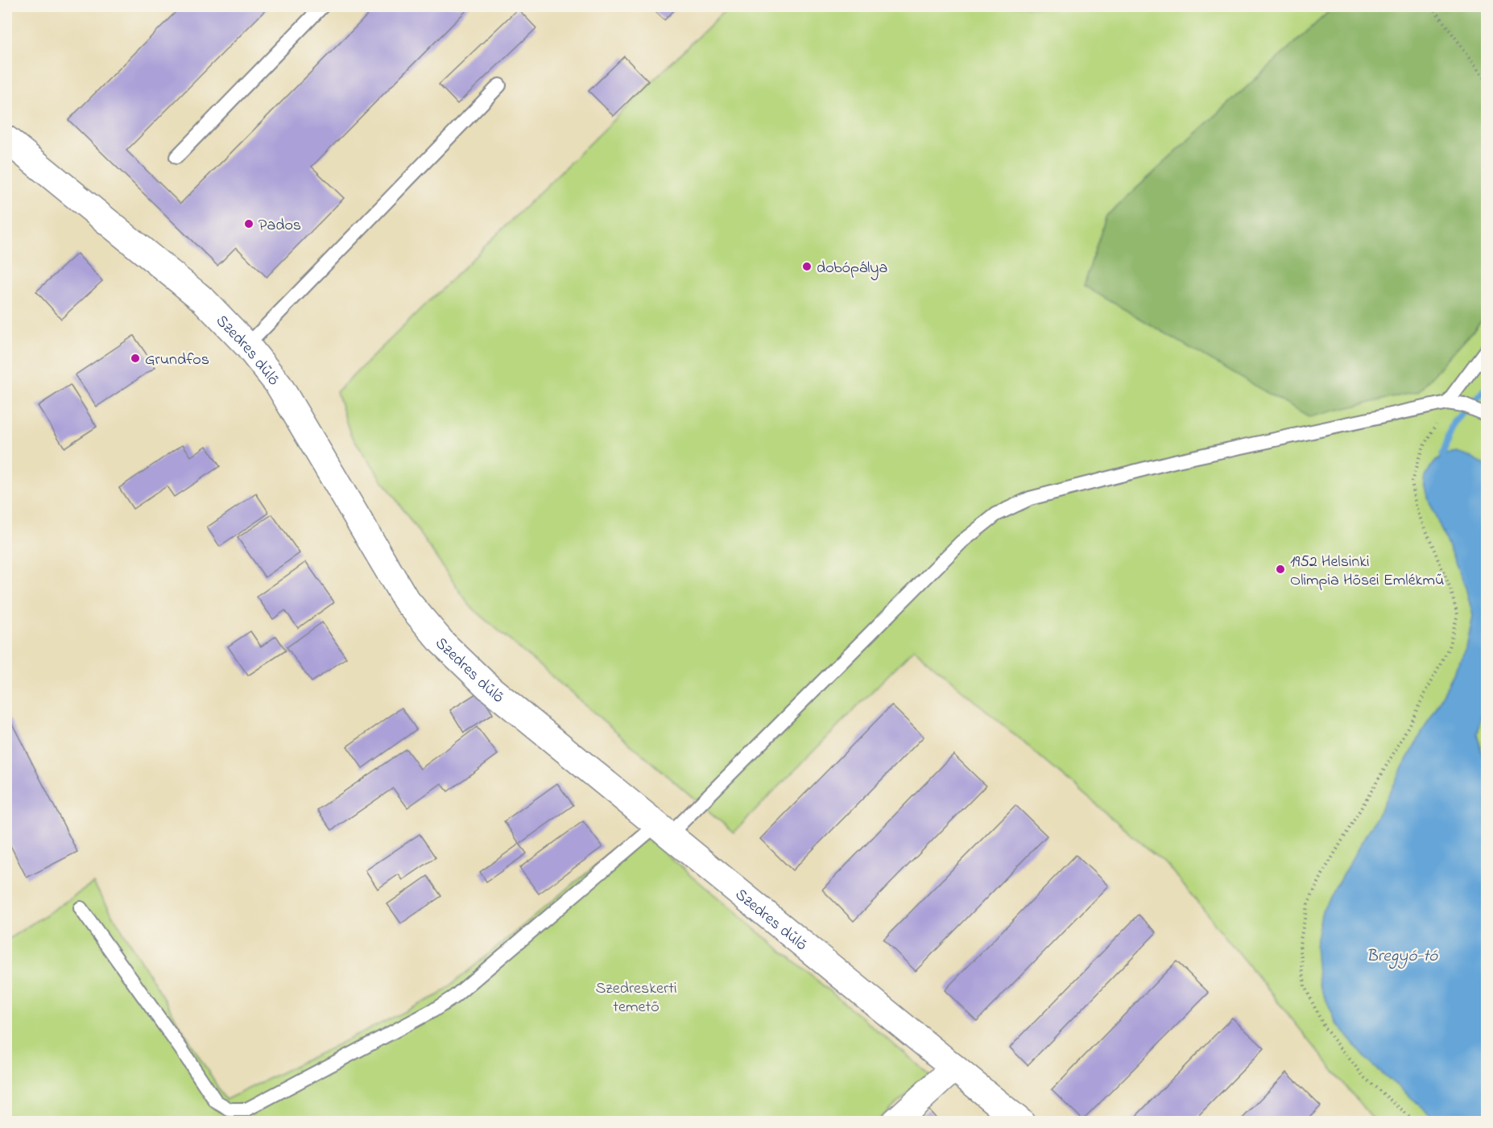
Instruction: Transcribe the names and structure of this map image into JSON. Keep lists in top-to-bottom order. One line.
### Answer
{"streets":{"street":["Szedres dűlő"]},"water":["Bregyó-tó"],"parks":["Szedreskerti temető"],"places":["Pados","dobópálya","Grundfos","1952 Helsinki Olimpia Hősei Emlékmű"]}
